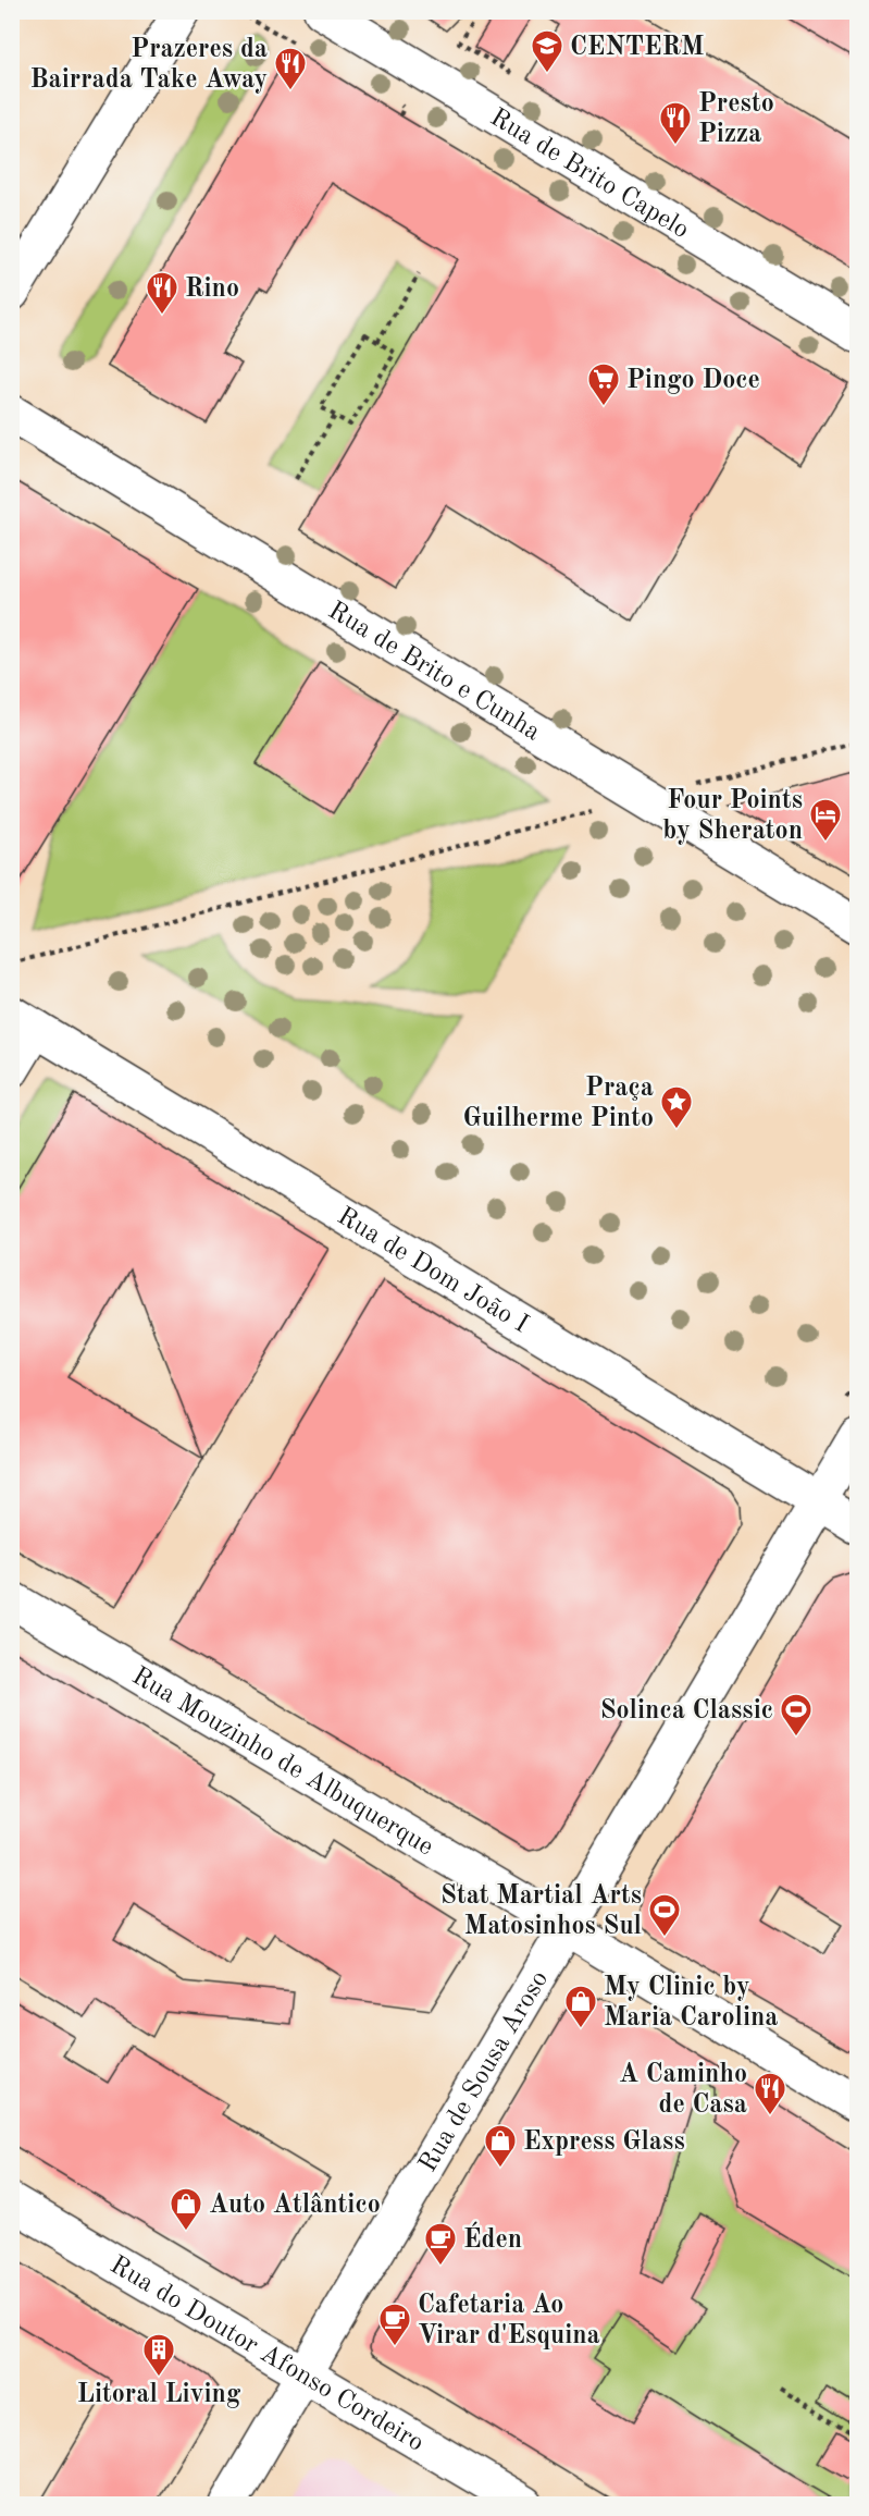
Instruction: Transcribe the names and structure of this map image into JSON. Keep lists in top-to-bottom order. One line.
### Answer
{"streets":{"street":["Rua de Brito Capelo","Rua de Brito e Cunha","Rua de Dom João I","Rua Mouzinho de Albuquerque","Rua de Sousa Aroso","Rua do Doutor Afonso Cordeiro"]},"crossings":[["Rua de Dom João I","Rua de Sousa Aroso"],["Rua Mouzinho de Albuquerque","Rua de Sousa Aroso"],["Rua de Sousa Aroso","Rua do Doutor Afonso Cordeiro"]],"places":{"school or university":["CENTERM"],"restaurant":["Prazeres da Bairrada Take Away","Presto Pizza","Rino","A Caminho de Casa"],"supermarket":["Pingo Doce"],"hotel":["Four Points by Sheraton"],"place":["Praça Guilherme Pinto"],"sports":["Solinca Classic","Stat Martial Arts Matosinhos Sul"],"shop":["My Clinic by Maria Carolina","Express Glass","Auto Atlântico"],"cafe":["Éden","Cafetaria Ao Virar d'Esquina"],"building":["Litoral Living"]}}
